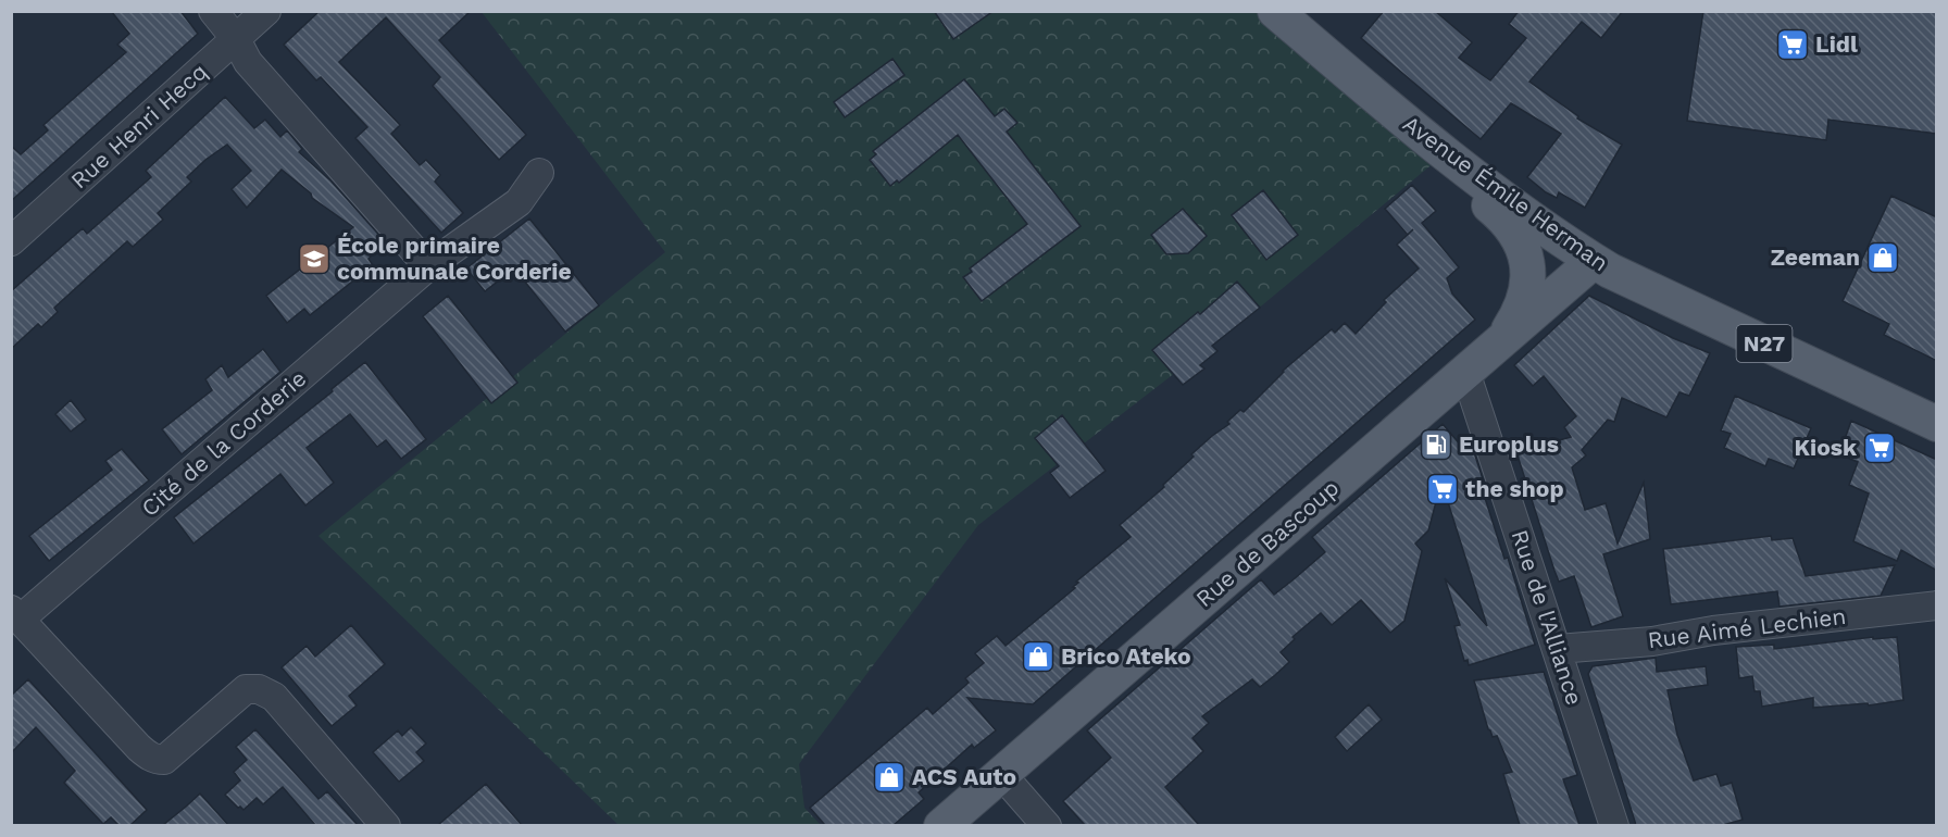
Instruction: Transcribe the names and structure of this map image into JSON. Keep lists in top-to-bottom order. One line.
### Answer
{"streets":{"main road":["Avenue Émile Herman","N27","Rue de Bascoup"],"street":["Rue Henri Hecq","Cité de la Corderie","Rue de l'Alliance","Rue Aimé Lechien"]},"crossings":[["Avenue Émile Herman","Rue de Bascoup"],["Rue de Bascoup","Rue de l'Alliance"],["Rue de l'Alliance","Rue Aimé Lechien"]],"places":{"supermarket":["Lidl","Kiosk","the shop"],"shop":["Zeeman","Brico Ateko","ACS Auto"],"school or university":["École primaire communale Corderie"],"fuel station":["Europlus"]}}
